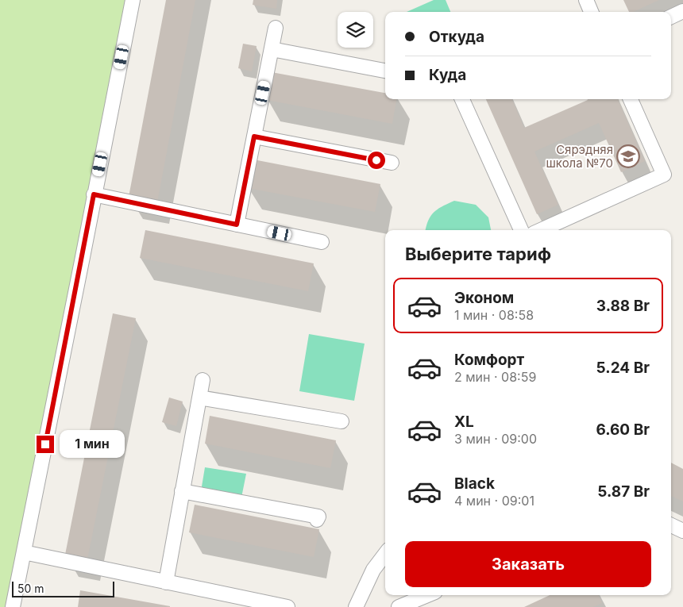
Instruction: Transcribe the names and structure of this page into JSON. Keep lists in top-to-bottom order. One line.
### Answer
{"places":{"school or university":["Сярэдняя школа №70"]},"scale_bar":"50 m","page":{"banner":["Откуда","Куда"],"heading":"Выберите тариф","list":[{"name":"Эконом","note":"1 мин · 08:58","value":"3.88 Br"},{"name":"Комфорт","note":"2 мин · 08:59","value":"5.24 Br"},{"name":"XL","note":"3 мин · 09:00","value":"6.60 Br"},{"name":"Black","note":"4 мин · 09:01","value":"5.87 Br"}],"bubble":"1 мин","buttons":"Заказать","scale":"50 m"}}
